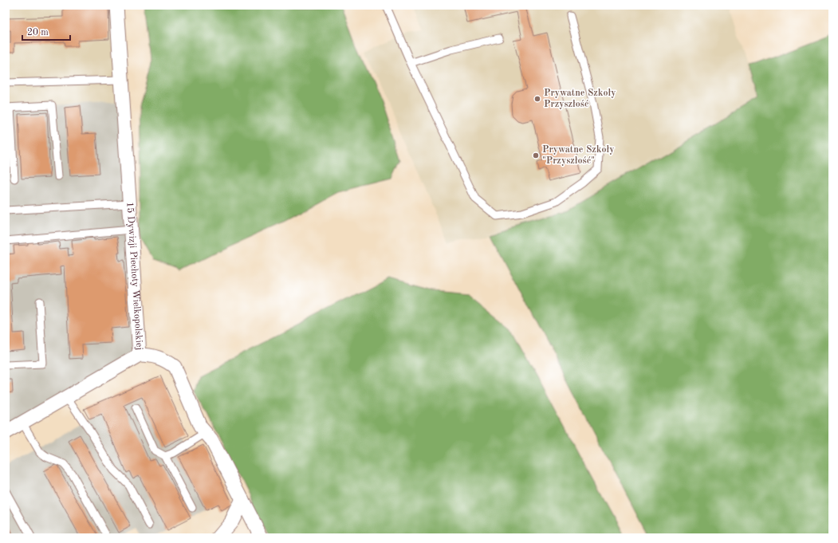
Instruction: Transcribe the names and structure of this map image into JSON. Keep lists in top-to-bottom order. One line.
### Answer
{"streets":{"street":["15 Dywizji Piechoty Wielkopolskiej"]},"places":["Prywatne Szkoły Przyszłość","Prywatne Szkoły \"Przyszłość\""],"scale_bar":"20 m"}
